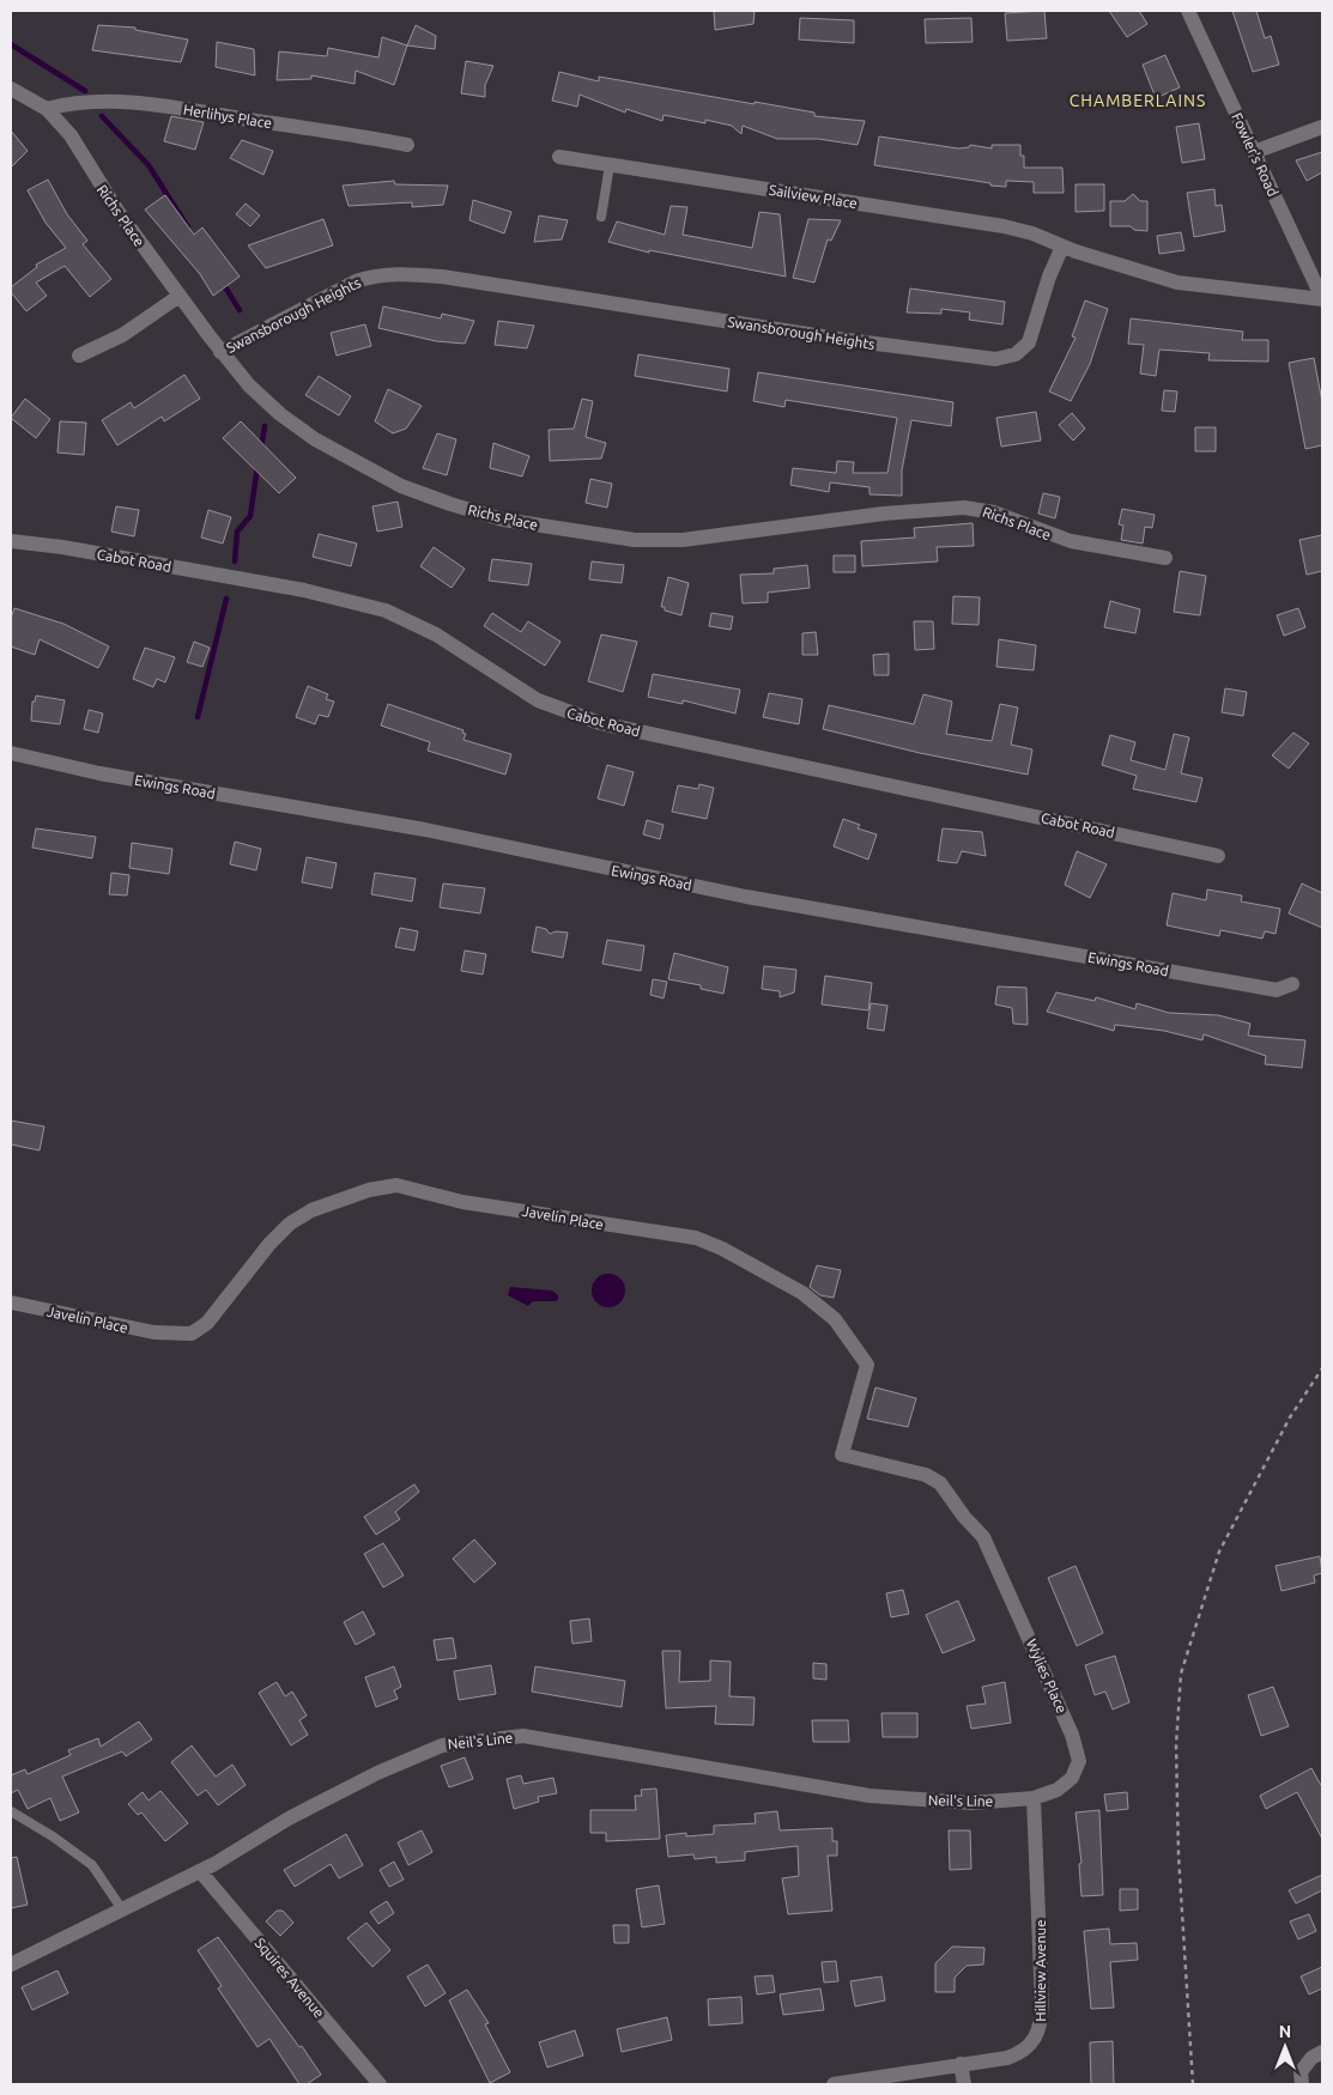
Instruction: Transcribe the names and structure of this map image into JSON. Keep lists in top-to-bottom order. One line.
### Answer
{"streets":{"street":["Herlihys Place","Fowler's Road","Sailview Place","Richs Place","Swansborough Heights","Cabot Road","Ewings Road","Javelin Place","Wylies Place","Neil's Line","Hillview Avenue","Squires Avenue"]},"crossings":[["Herlihys Place","Richs Place"],["Sailview Place","Swansborough Heights"],["Richs Place","Swansborough Heights"],["Javelin Place","Wylies Place"],["Wylies Place","Neil's Line"],["Wylies Place","Hillview Avenue"],["Neil's Line","Hillview Avenue"],["Neil's Line","Squires Avenue"]],"districts":["CHAMBERLAINS"],"north":"top"}
